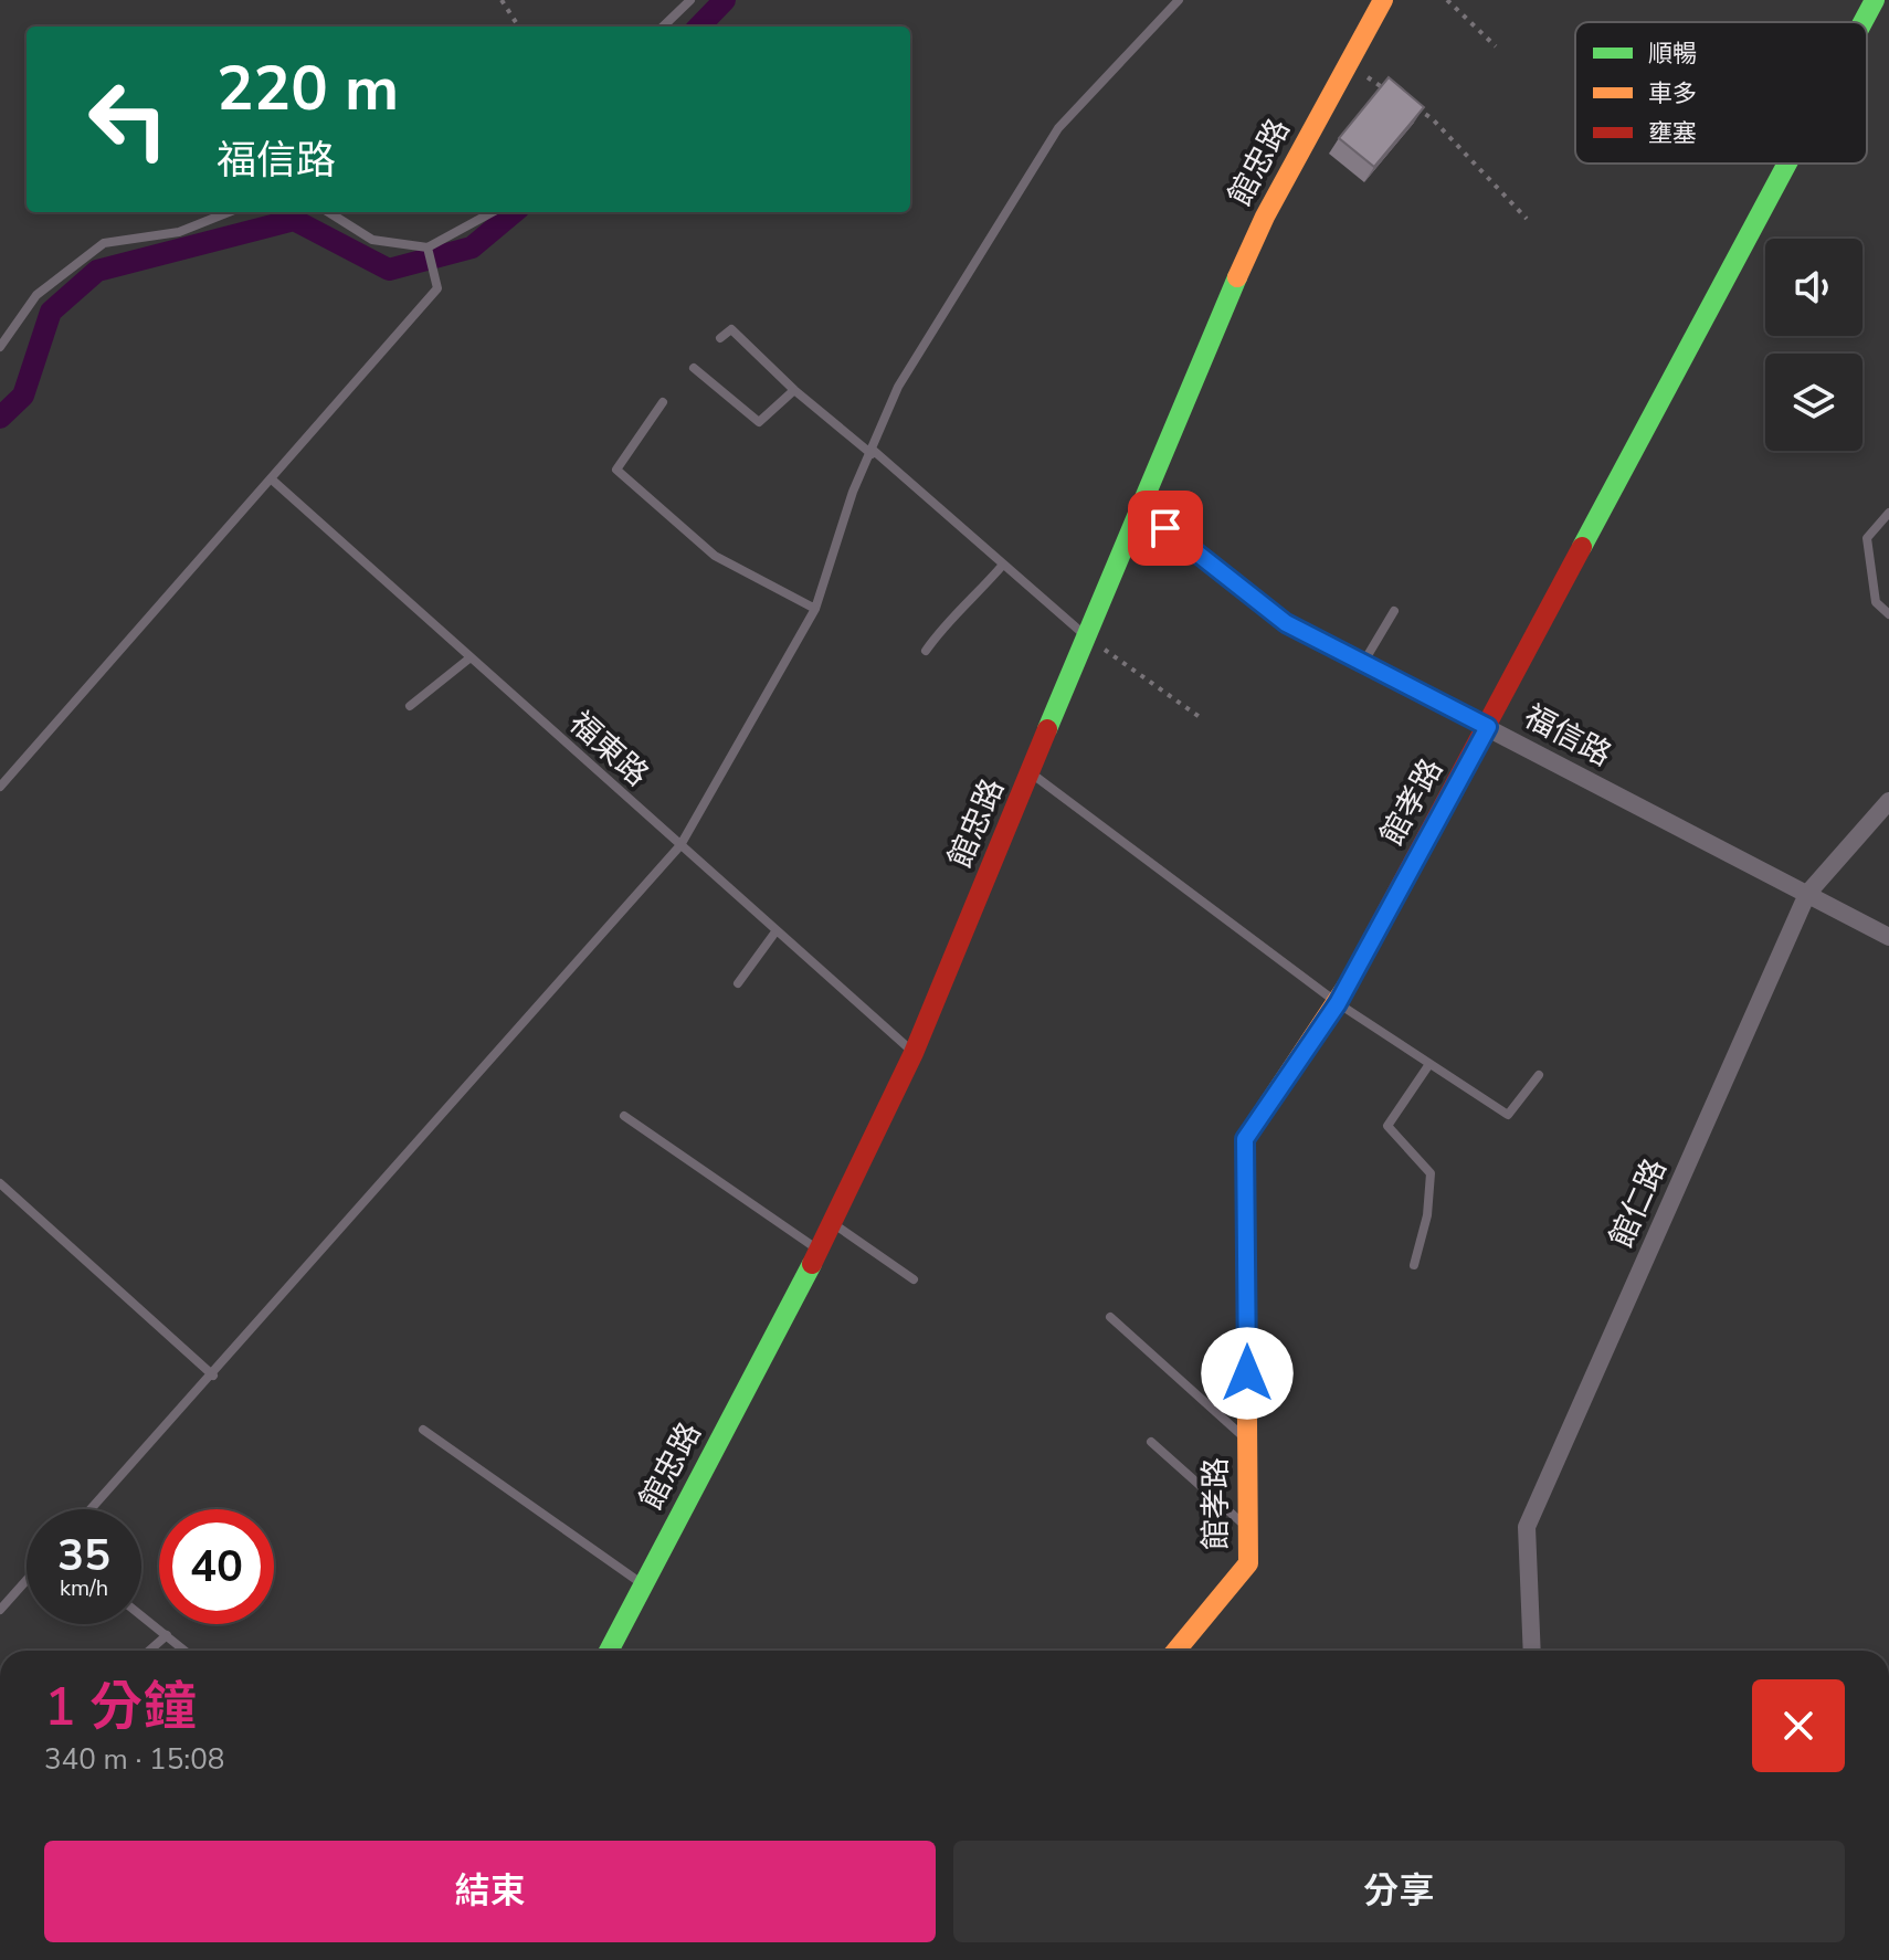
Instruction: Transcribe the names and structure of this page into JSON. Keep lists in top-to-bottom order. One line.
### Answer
{"streets":{"main road":["館忠路","館孝路"],"street":["福信路","館仁路"],"lane":["福東路"]},"crossings":[["館忠路","福信路"],["館忠路","福東路"],["福信路","館孝路"],["福信路","館仁路"]],"legend":["順暢","車多","壅塞"],"page":{"turn":["220 m","福信路"],"speed":"35 km/h","limit":"40","heading":["1 分鐘","340 m · 15:08"],"buttons":["結束","分享"]}}
